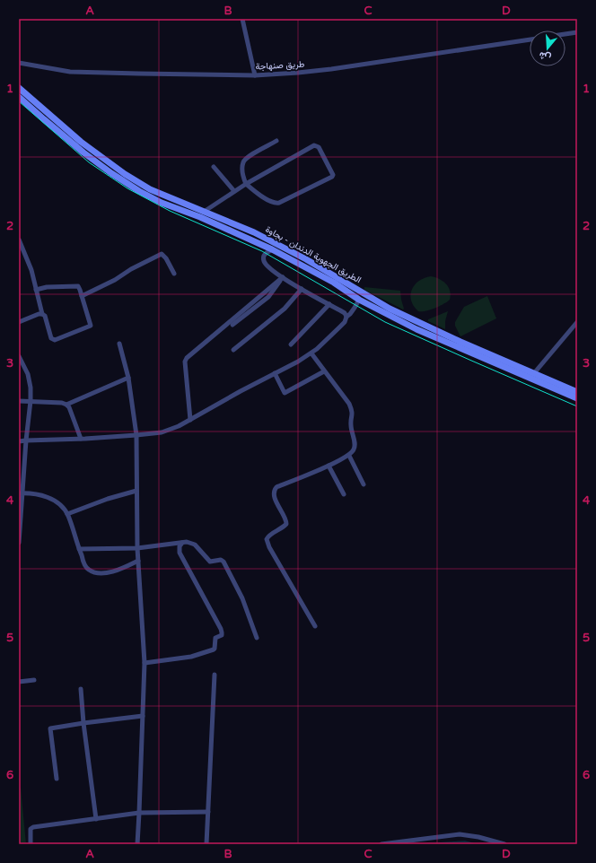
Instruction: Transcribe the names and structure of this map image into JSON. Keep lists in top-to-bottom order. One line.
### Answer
{"streets":{"main road":["الطريق الجهوية الدندان - بجاوة"],"street":["طريق صنهاجة"]},"north":"bottom","grid":{"columns":["A","B","C","D"],"rows":["1","2","3","4","5","6"]}}
